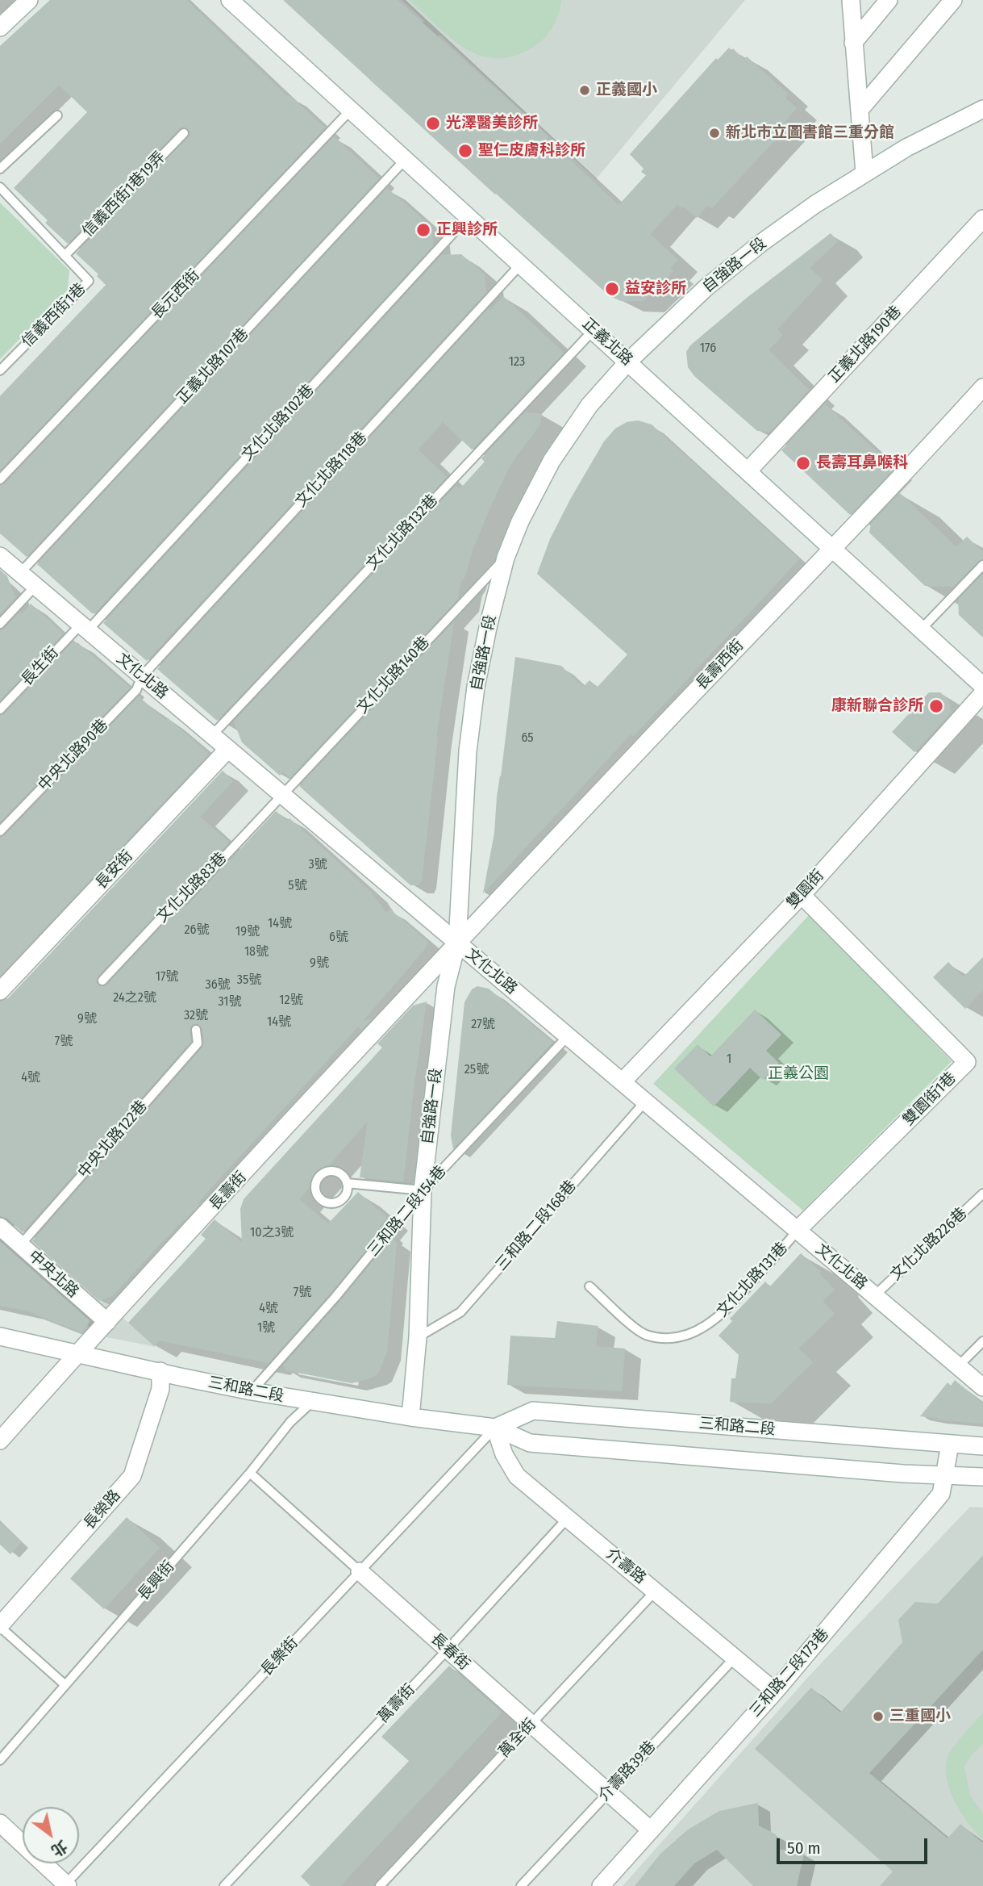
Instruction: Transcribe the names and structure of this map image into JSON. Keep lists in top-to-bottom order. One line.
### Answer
{"streets":{"street":["自強路一段","正義北路","正義北路190巷","長壽西街","文化北路","長安街","雙園街","雙園街1巷","長壽街","中央北路","三和路二段","長榮路","介壽路","長春街","三和路二段173巷"],"lane":["信義西街1巷19弄","長元西街","信義西街1巷","正義北路107巷","文化北路102巷","文化北路118巷","文化北路132巷","長生街","文化北路140巷","中央北路90巷","文化北路83巷","中央北路122巷","三和路二段154巷","三和路二段168巷","文化北路226巷","文化北路131巷","長興街","長樂街","萬壽街","萬全街","介壽路39巷"]},"crossings":[["信義西街1巷19弄","信義西街1巷"],["自強路一段","正義北路"],["自強路一段","長壽西街"],["自強路一段","文化北路140巷"],["自強路一段","文化北路"],["自強路一段","長壽街"],["自強路一段","三和路二段154巷"],["自強路一段","三和路二段168巷"],["自強路一段","三和路二段"],["長元西街","正義北路"],["正義北路","正義北路190巷"],["正義北路","正義北路107巷"],["正義北路","文化北路102巷"],["正義北路","文化北路118巷"],["正義北路","文化北路132巷"],["正義北路","長壽西街"],["正義北路107巷","文化北路"],["文化北路102巷","長生街"],["文化北路102巷","文化北路"],["文化北路118巷","文化北路"],["文化北路118巷","中央北路90巷"],["文化北路132巷","文化北路"],["長壽西街","文化北路"],["長壽西街","長壽街"],["長生街","文化北路"],["文化北路140巷","文化北路"],["文化北路140巷","文化北路83巷"],["文化北路","中央北路90巷"],["文化北路","長安街"],["文化北路","文化北路83巷"],["文化北路","雙園街"],["文化北路","雙園街1巷"],["文化北路","長壽街"],["文化北路","三和路二段154巷"],["文化北路","三和路二段168巷"],["文化北路","文化北路226巷"],["文化北路","文化北路131巷"],["雙園街","雙園街1巷"],["雙園街1巷","文化北路131巷"],["中央北路122巷","中央北路"],["長壽街","中央北路"],["長壽街","三和路二段"],["三和路二段154巷","三和路二段"],["三和路二段","長榮路"],["三和路二段","介壽路"],["三和路二段","長興街"],["三和路二段","長樂街"],["三和路二段","三和路二段173巷"],["介壽路","長樂街"],["介壽路","三和路二段173巷"],["介壽路","萬壽街"],["介壽路","萬全街"],["介壽路","介壽路39巷"],["長興街","長春街"],["長春街","長樂街"],["長春街","三和路二段173巷"],["長春街","萬壽街"],["長春街","萬全街"],["長春街","介壽路39巷"]],"parks":["正義公園"],"places":["正義國小","光澤醫美診所","新北市立圖書館三重分館","聖仁皮膚科診所","正興診所","益安診所","長壽耳鼻喉科","康新聯合診所","三重國小"],"house_numbers":["176","123","65","3號","5號","14號","26號","19號","6號","18號","9號","17號","35號","36號","24之2號","12號","31號","32號","9號","14號","27號","7號","1","25號","4號","10之3號","7號","4號","1號"],"scale_bar":"50 m","north":"bottom right"}
